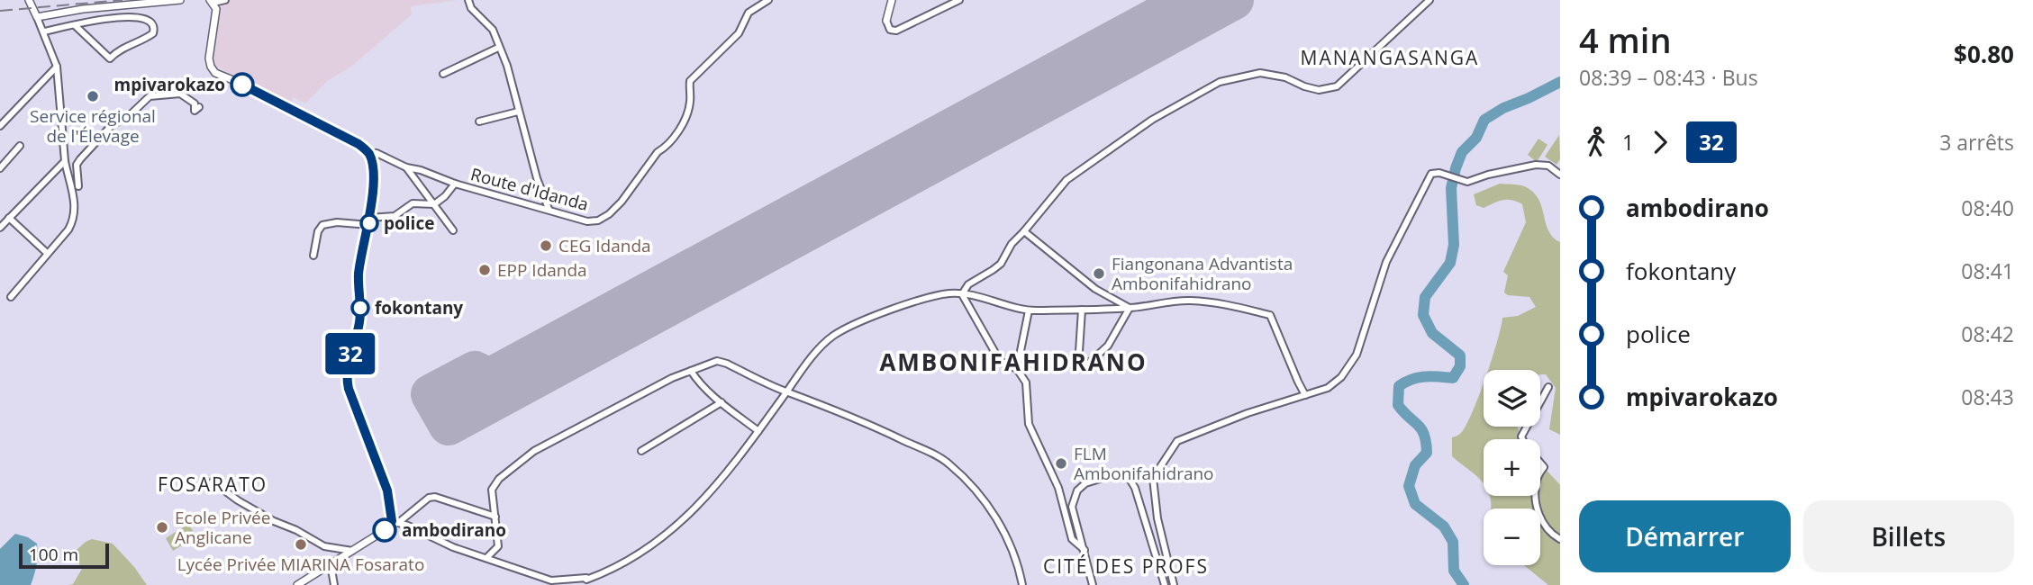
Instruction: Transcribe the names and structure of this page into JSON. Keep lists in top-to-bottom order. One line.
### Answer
{"streets":{"street":["Route d'Idanda"]},"districts":["MANANGASANGA","AMBONIFAHIDRANO","FOSARATO","CITÉ DES PROFS"],"places":["mpivarokazo","Service régional de l'Élevage","police","CEG Idanda","EPP Idanda","Fiangonana Advantista Ambonifahidrano","fokontany","FLM Ambonifahidrano","Ecole Privée Anglicane","ambodirano","Lycée Privée MIARINA Fosarato"],"lines":["bus line 32"],"scale_bar":"100 m","page":{"on_map":"32","heading":["4 min","08:39 – 08:43 · Bus","$0.80"],"legs":["1","32","3 arrêts"],"list":[{"name":"ambodirano","value":"08:40"},{"name":"fokontany","value":"08:41"},{"name":"police","value":"08:42"},{"name":"mpivarokazo","value":"08:43"}],"map_buttons":["+","−"],"buttons":["Démarrer","Billets"],"scale":"100 m"}}
